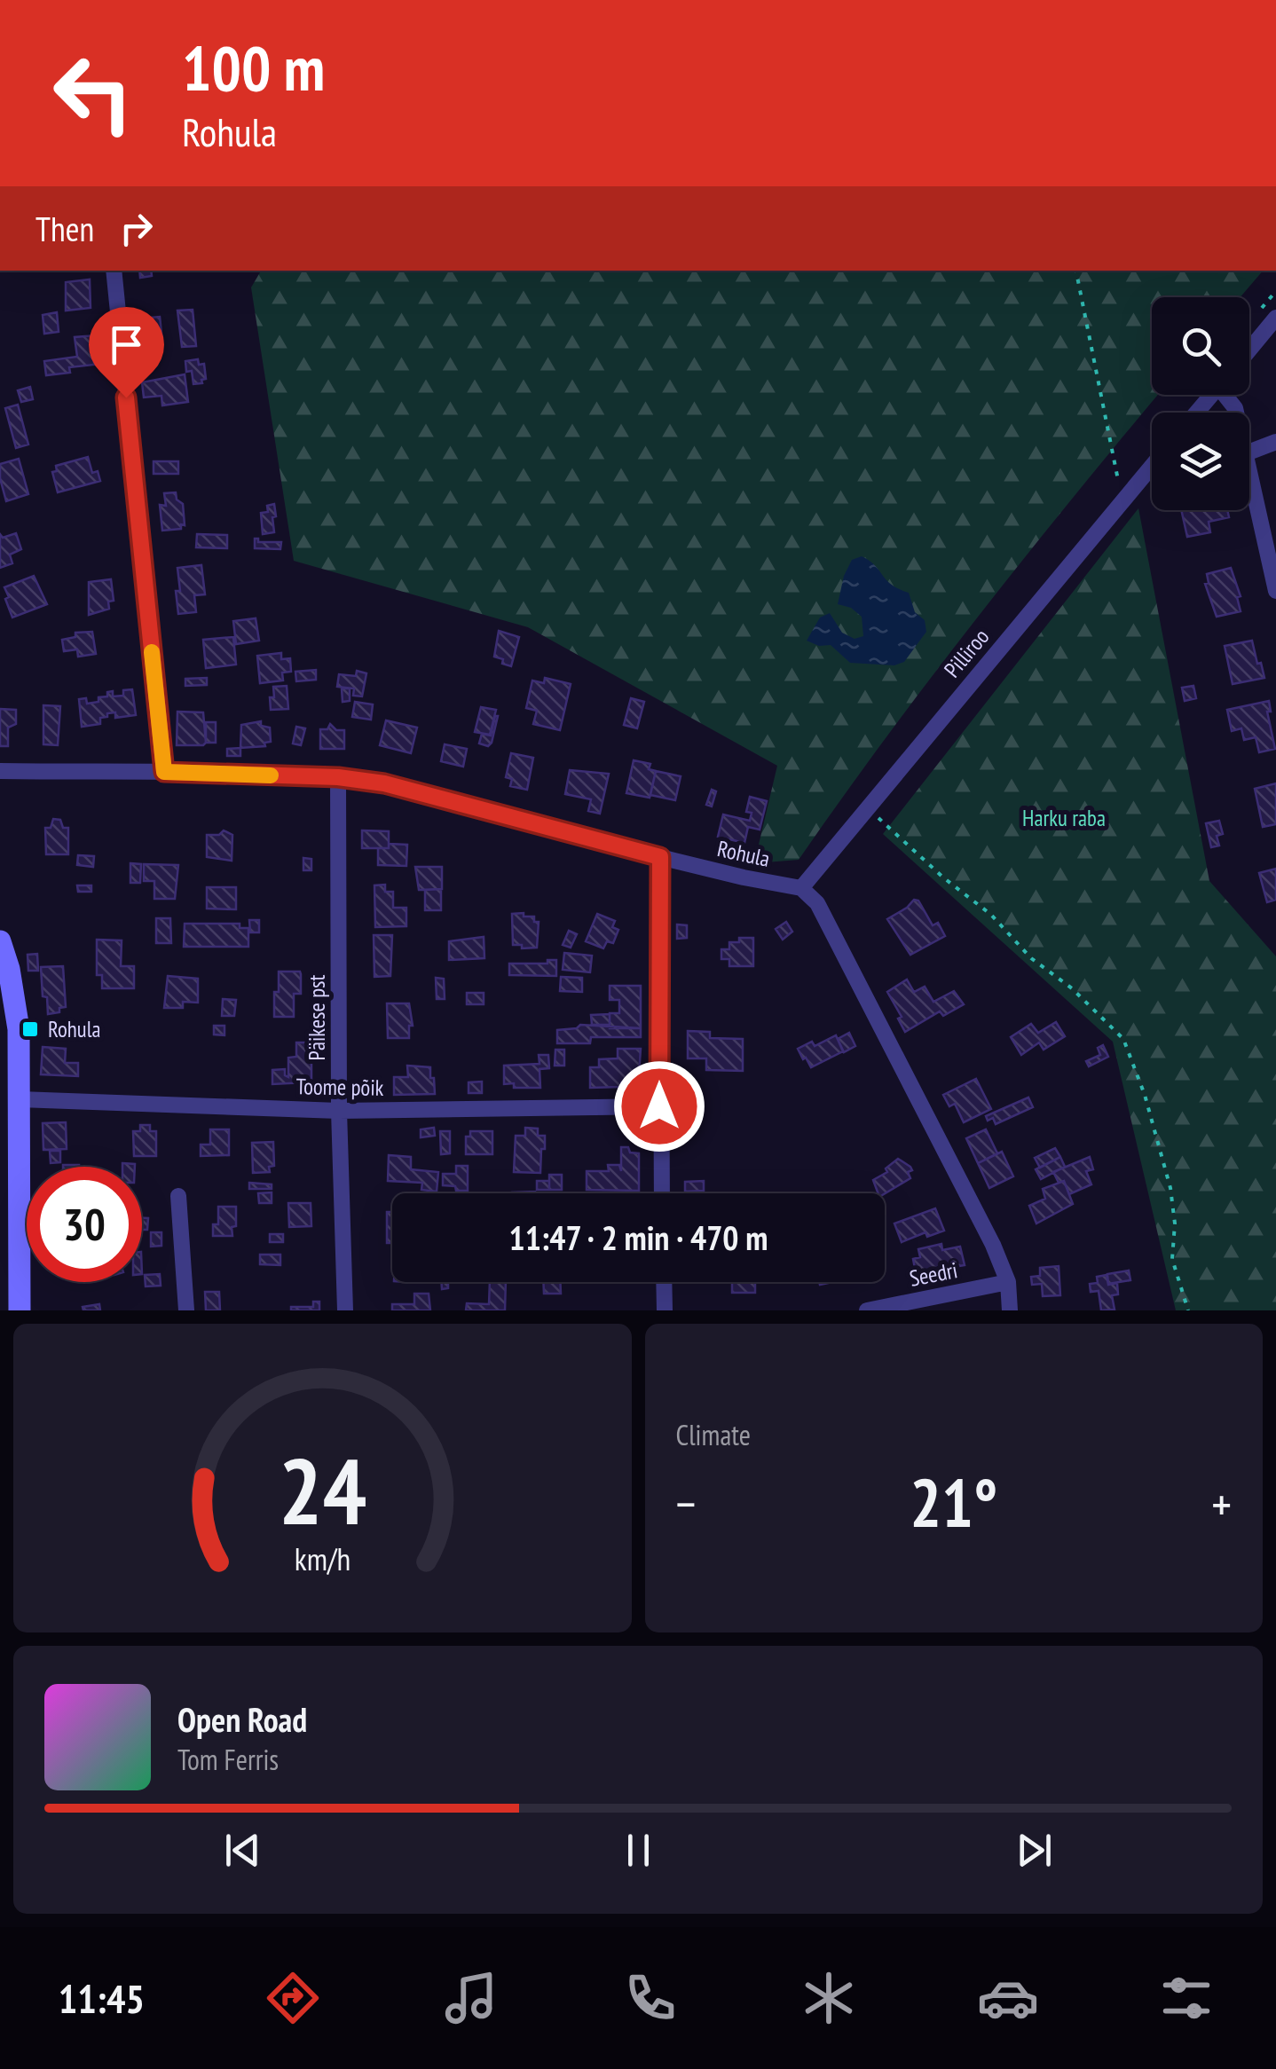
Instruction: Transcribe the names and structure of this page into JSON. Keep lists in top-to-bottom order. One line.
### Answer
{"streets":{"street":["Pilliroo","Rohula","Päikese pst","Toome põik","Seedri"]},"crossings":[["Pilliroo","Rohula"],["Rohula","Päikese pst"],["Päikese pst","Toome põik"]],"parks":["Harku raba"],"places":{"transit":["Rohula"]},"page":{"turn":["100 m","Rohula"],"then":"Then","limit":"30","trip":"11:47 · 2 min · 470 m","tile":"Climate","heat":["−","21°","+"],"song":["Open Road","Tom Ferris"],"tabs":"11:45","gauge":["24","km/h"]}}
